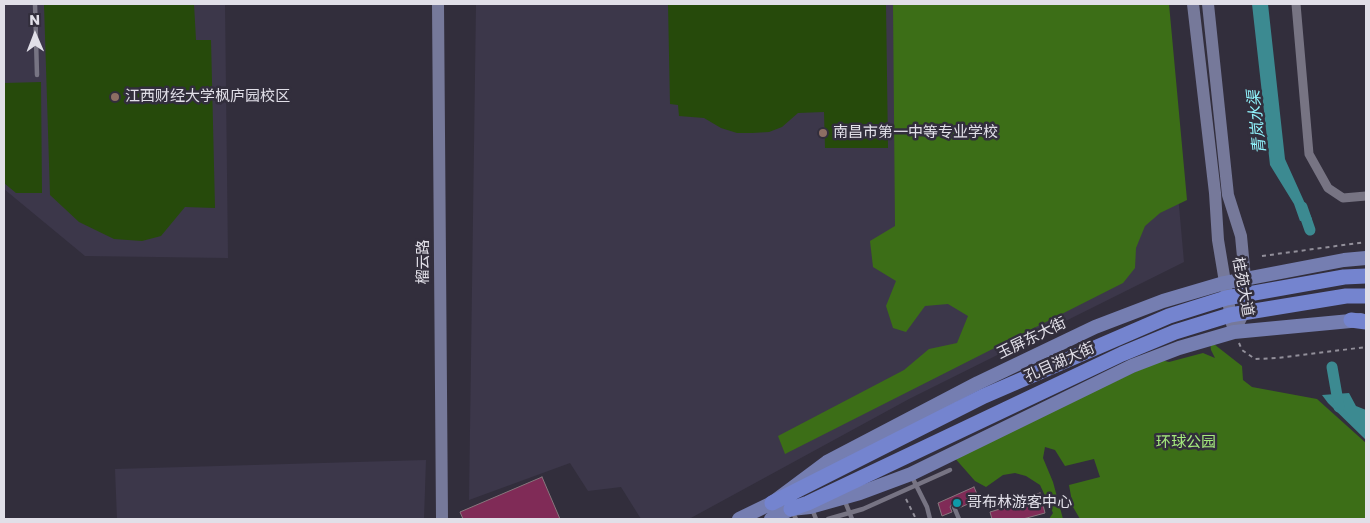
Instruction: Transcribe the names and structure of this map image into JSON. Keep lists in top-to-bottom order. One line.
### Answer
{"streets":{"highway":["孔目湖大街"],"main road":["玉屏东大街"],"street":["榴云路","桂苑大道"]},"crossings":[["桂苑大道","玉屏东大街"],["玉屏东大街","孔目湖大街"]],"water":["青岚水渠"],"parks":["环球公园"],"places":["江西财经大学枫庐园校区","南昌市第一中等专业学校","哥布林游客中心"],"north":"top"}
